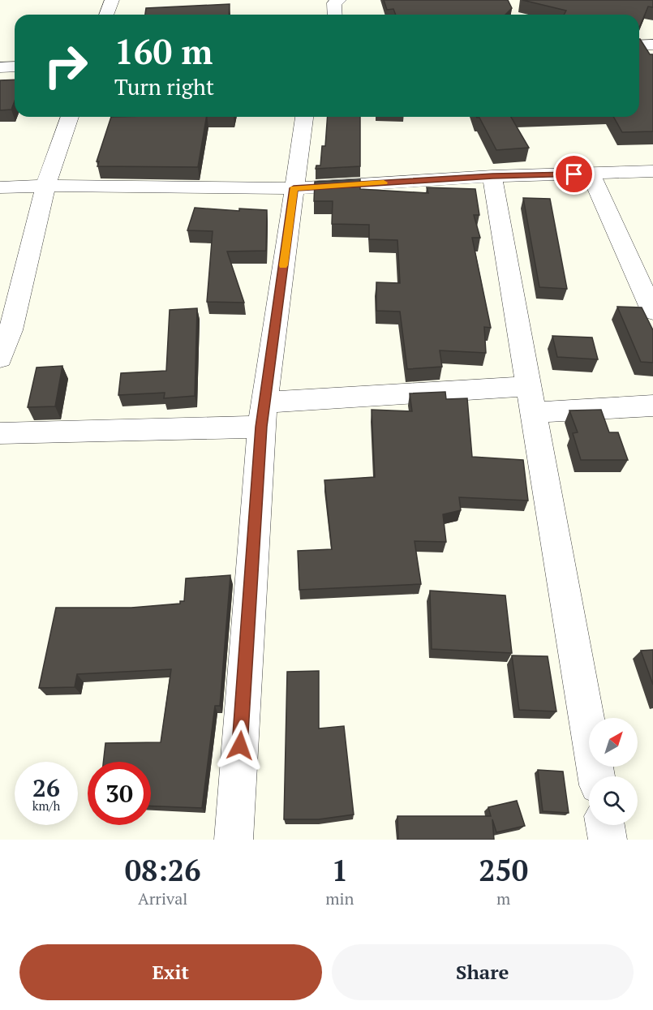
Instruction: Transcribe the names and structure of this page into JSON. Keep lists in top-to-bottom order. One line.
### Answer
{"north":"top right","page":{"turn":["160 m","Turn right"],"speed":"26 km/h","limit":"30","eta":["08:26","Arrival","1","min","250","m"],"buttons":["Exit","Share"]}}
